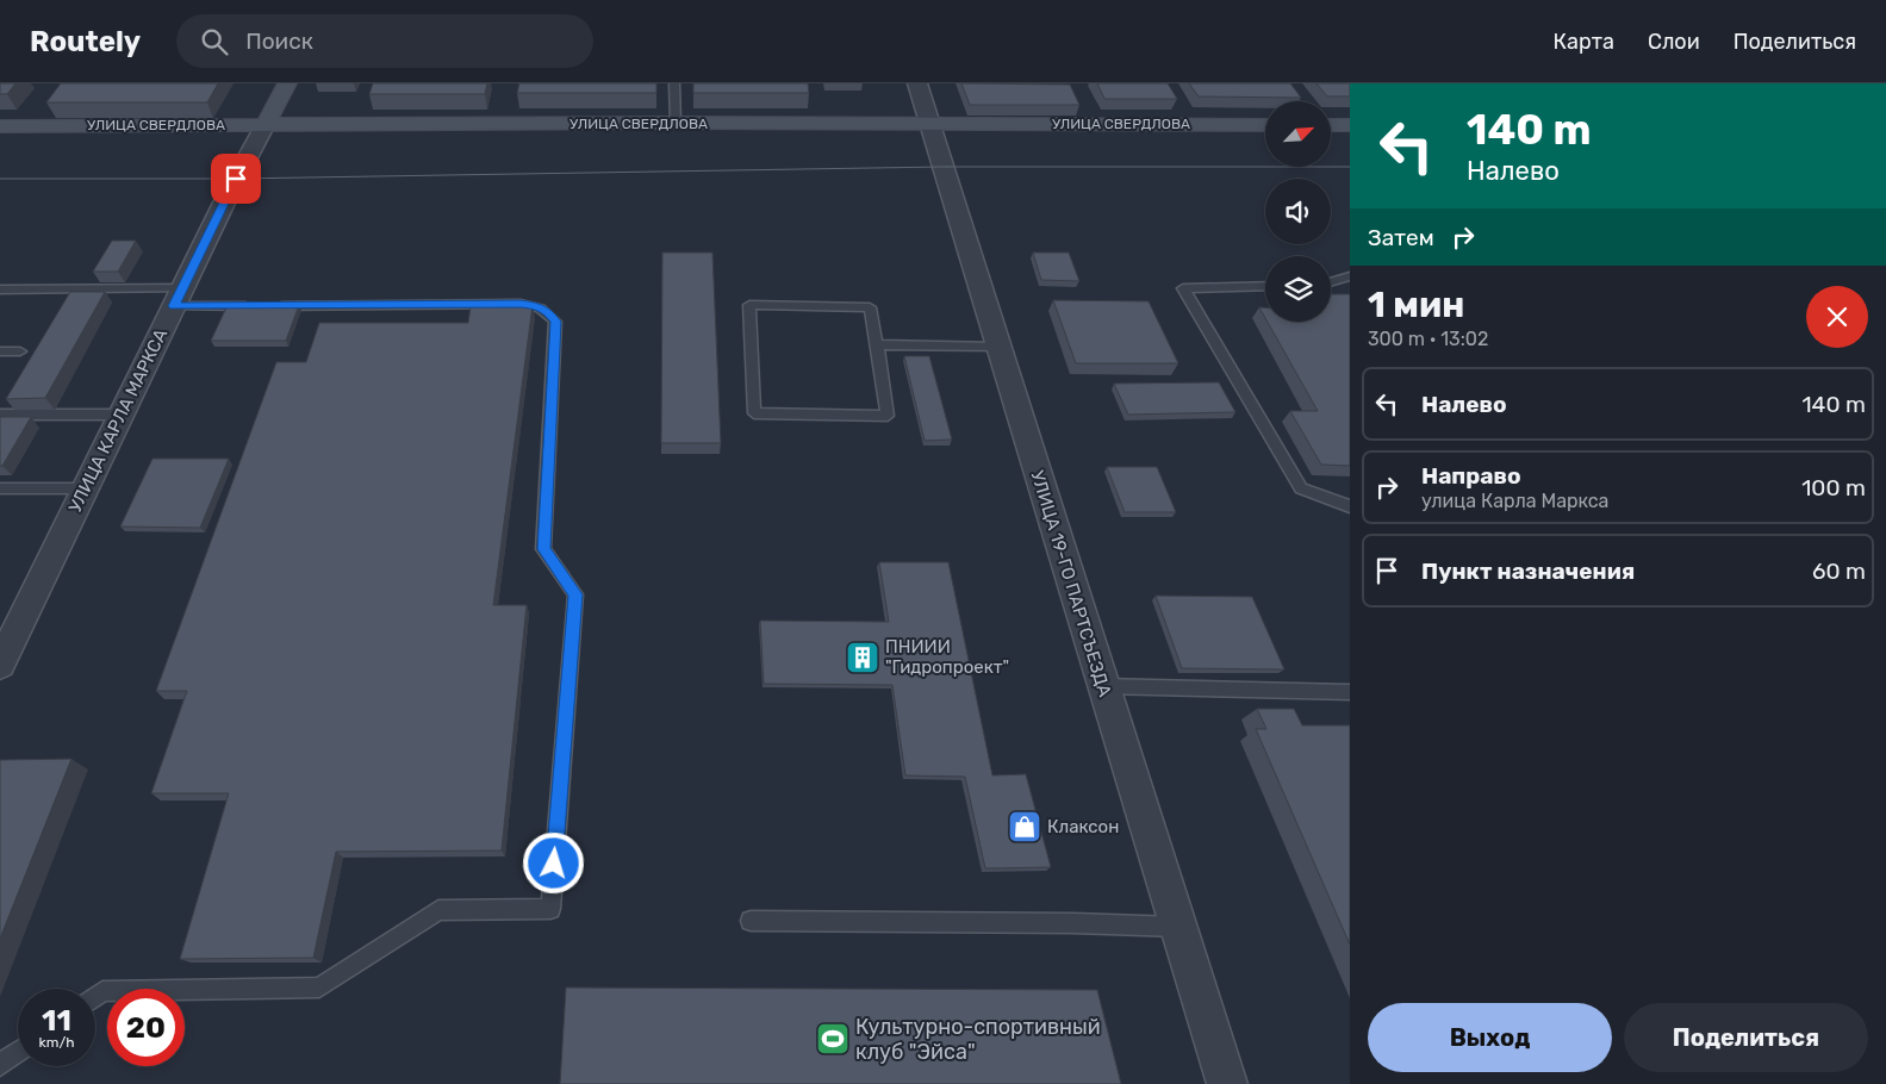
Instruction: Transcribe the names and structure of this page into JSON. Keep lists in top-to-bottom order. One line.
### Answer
{"streets":{"street":["УЛИЦА СВЕРДЛОВА","УЛИЦА КАРЛА МАРКСА","УЛИЦА 19-ГО ПАРТСЪЕЗДА"]},"crossings":[["УЛИЦА СВЕРДЛОВА","УЛИЦА КАРЛА МАРКСА"],["УЛИЦА СВЕРДЛОВА","УЛИЦА 19-ГО ПАРТСЪЕЗДА"]],"places":{"building":["ПНИИИ \"Гидропроект\""],"shop":["Клаксон"],"sports":["Культурно-спортивный клуб \"Эйса\""]},"north":"top right","page":{"header":"Routely","search":"Поиск","nav":["Карта","Слои","Поделиться"],"turn":["140 m","Налево"],"then":"Затем","heading":["1 мин","300 m · 13:02"],"list":[{"name":"Налево","value":"140 m"},{"name":"Направо","note":"улица Карла Маркса","value":"100 m"},{"name":"Пункт назначения","value":"60 m"}],"speed":"11 km/h","limit":"20","buttons":["Выход","Поделиться"]}}
